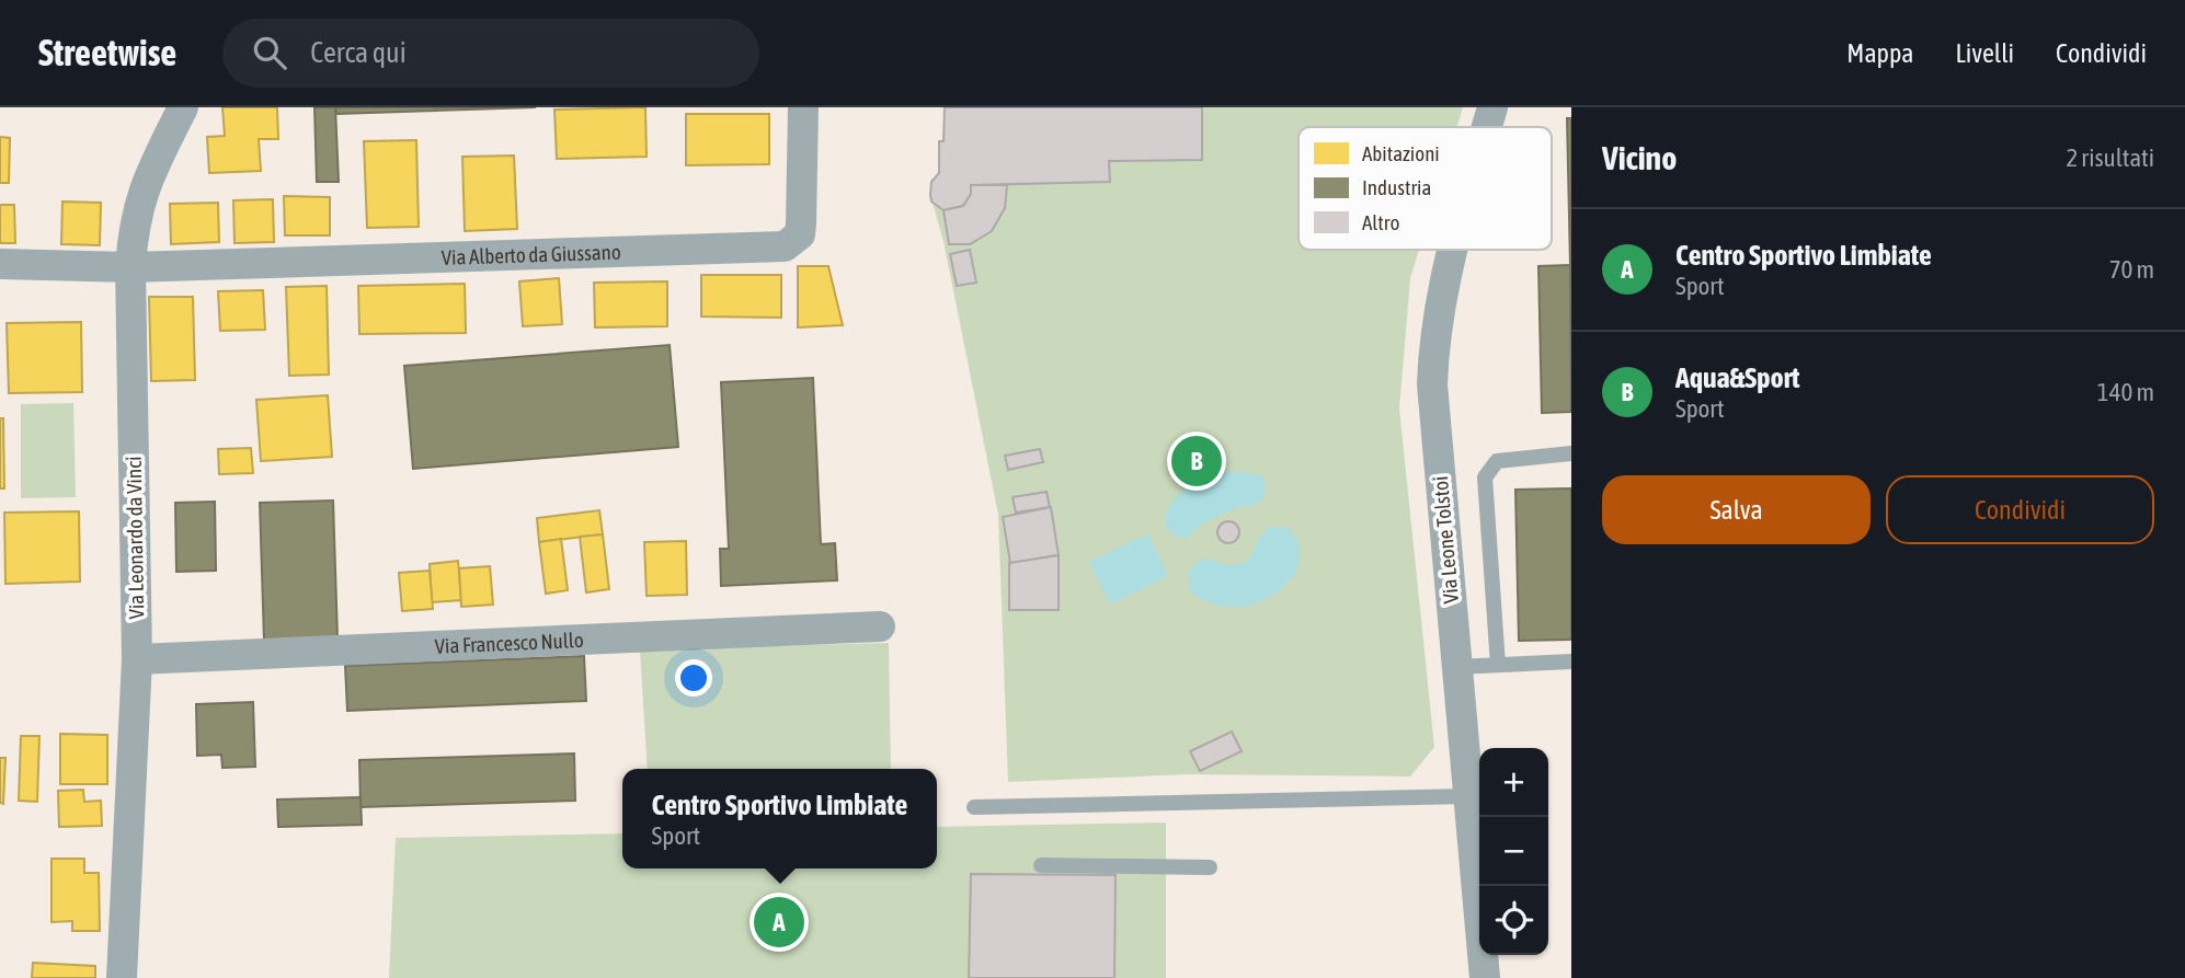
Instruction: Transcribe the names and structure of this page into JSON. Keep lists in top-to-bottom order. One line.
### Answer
{"streets":{"street":["Via Alberto da Giussano","Via Leonardo da Vinci","Via Leone Tolstoi","Via Francesco Nullo"]},"crossings":[["Via Alberto da Giussano","Via Leonardo da Vinci"],["Via Leonardo da Vinci","Via Francesco Nullo"]],"legend":["Abitazioni","Industria","Altro"],"page":{"header":"Streetwise","search":"Cerca qui","nav":["Mappa","Livelli","Condividi"],"heading":["Vicino","2 risultati"],"list":[{"mark":"A","name":"Centro Sportivo Limbiate","note":"Sport","value":"70 m"},{"mark":"B","name":"Aqua&Sport","note":"Sport","value":"140 m"}],"pins":["B","A"],"buttons":["Salva","Condividi"],"map_buttons":["+","−"],"popup":["Centro Sportivo Limbiate","Sport"]}}
